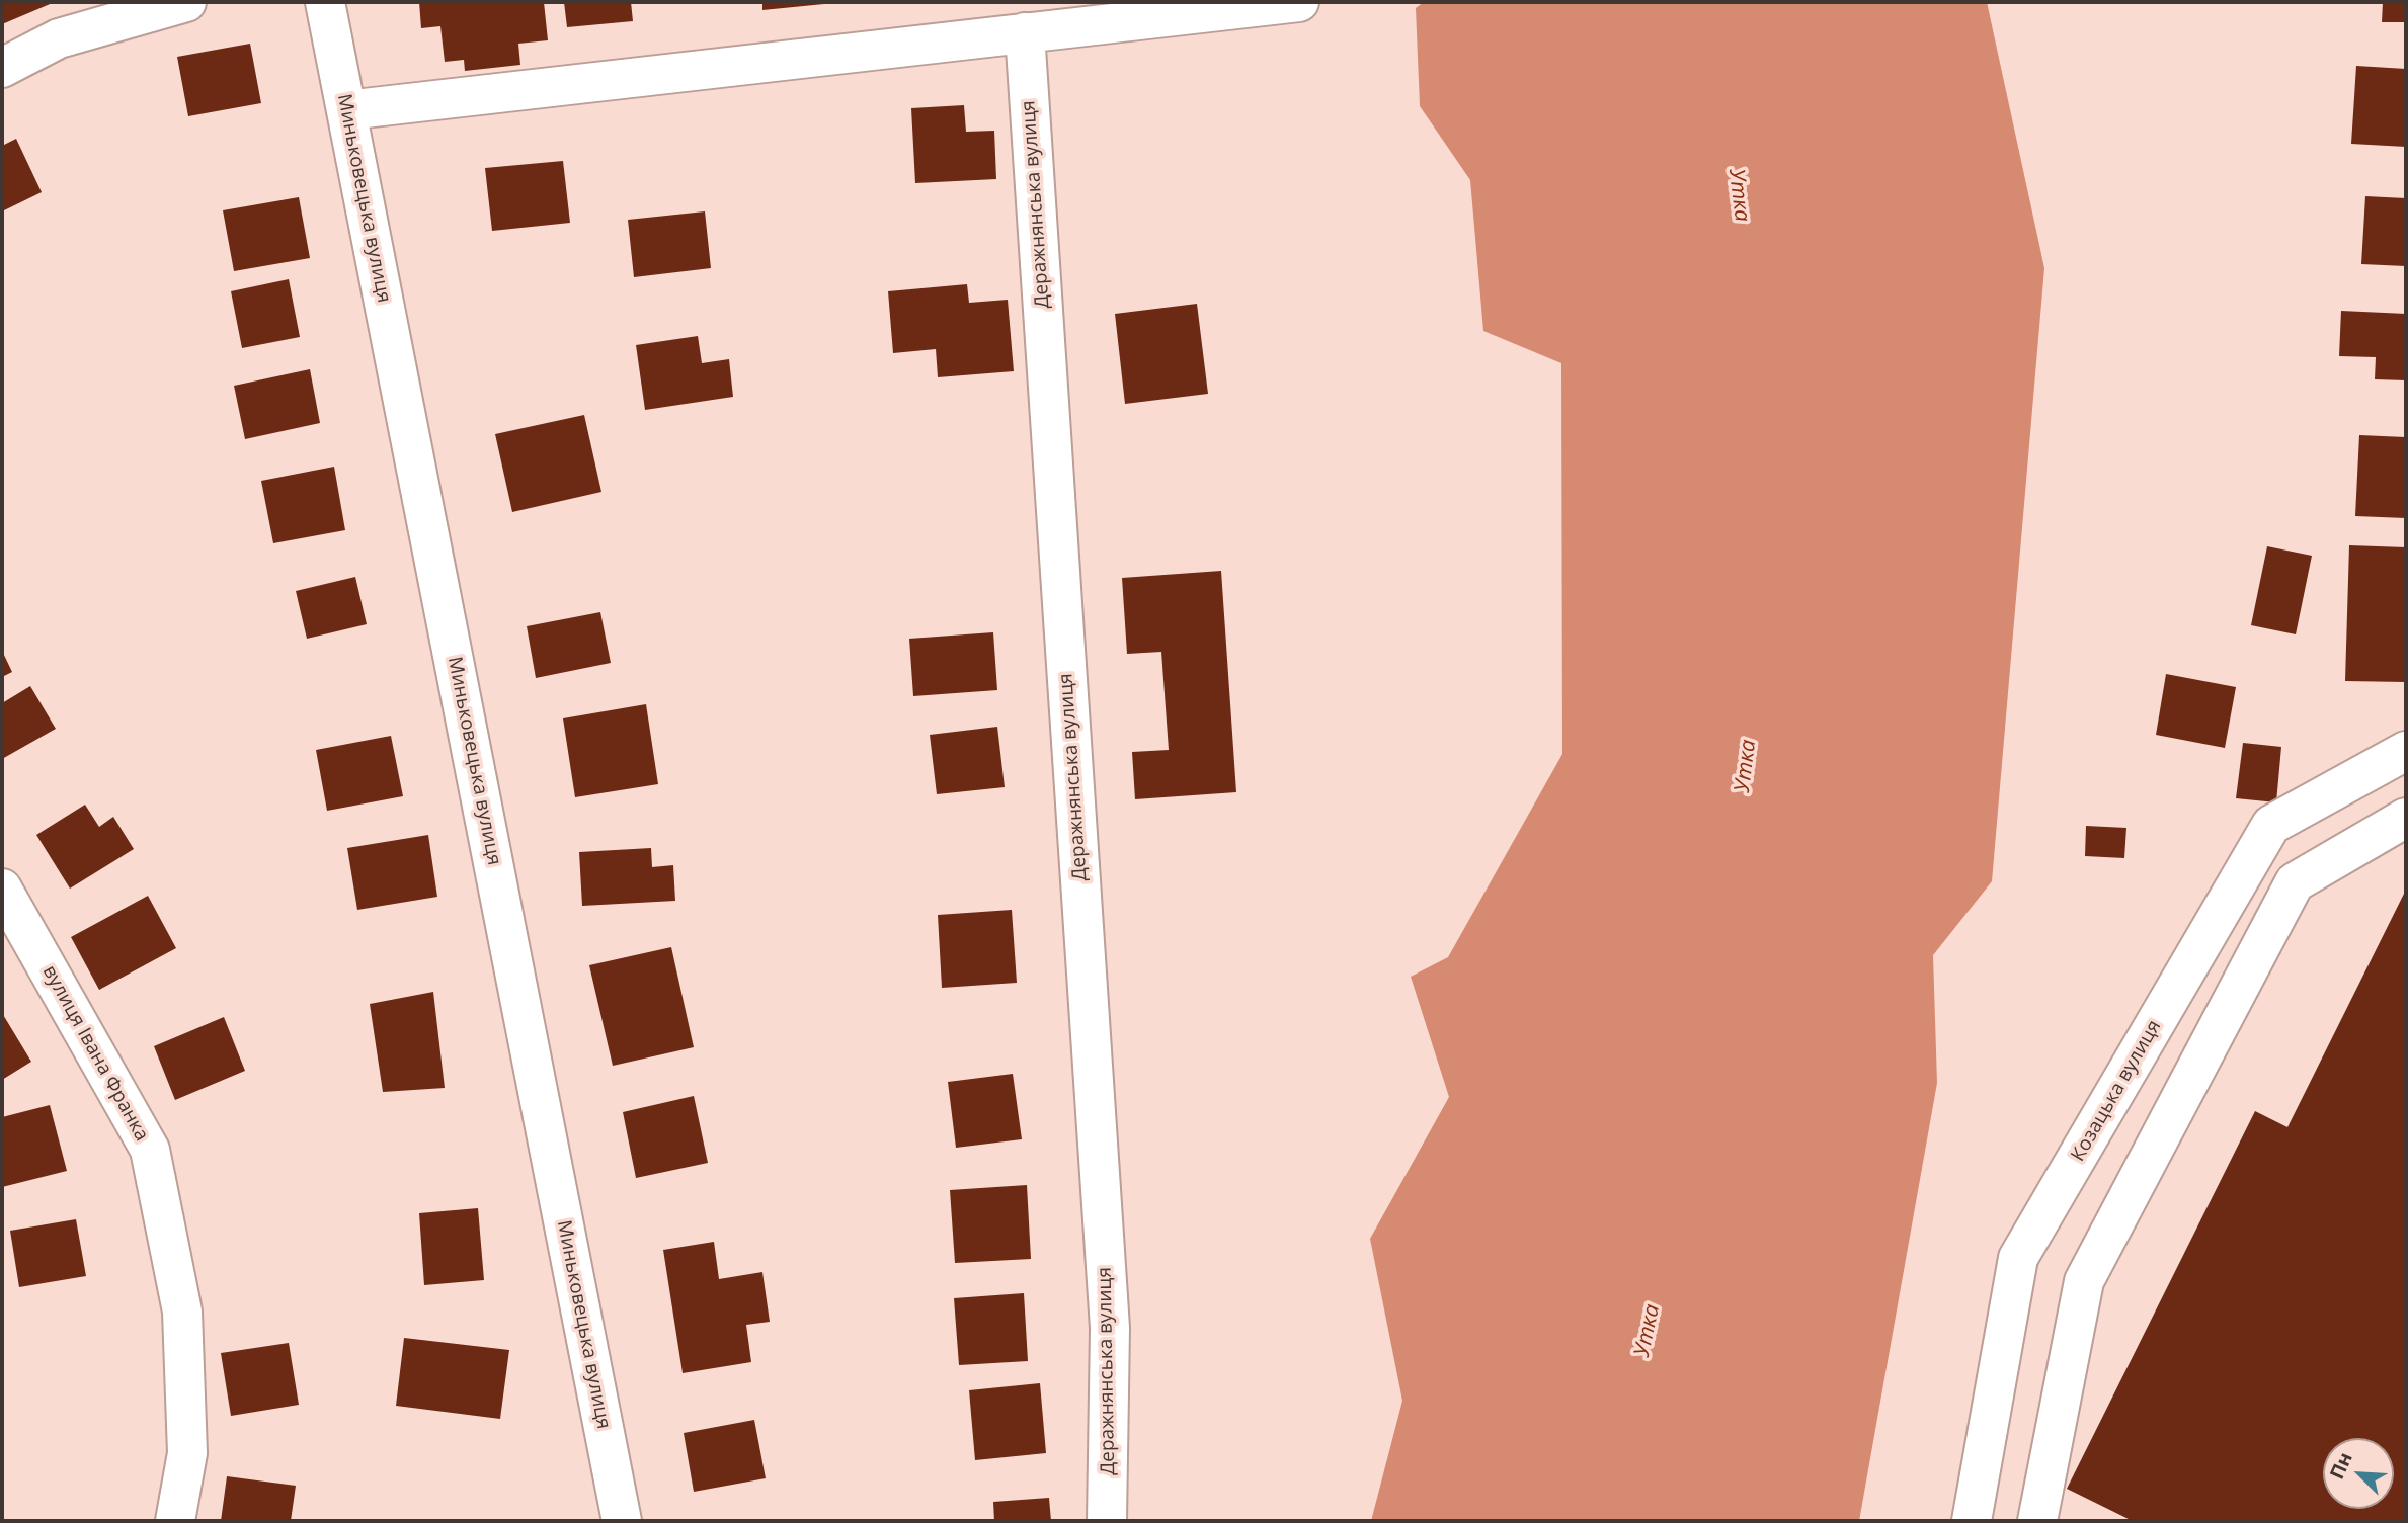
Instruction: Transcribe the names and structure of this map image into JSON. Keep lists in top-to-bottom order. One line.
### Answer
{"streets":{"street":["Миньковецька вулиця","Деражнянська вулиця","вулиця Івана Франка","Козацька вулиця"]},"water":["Утка"],"north":"top left"}
